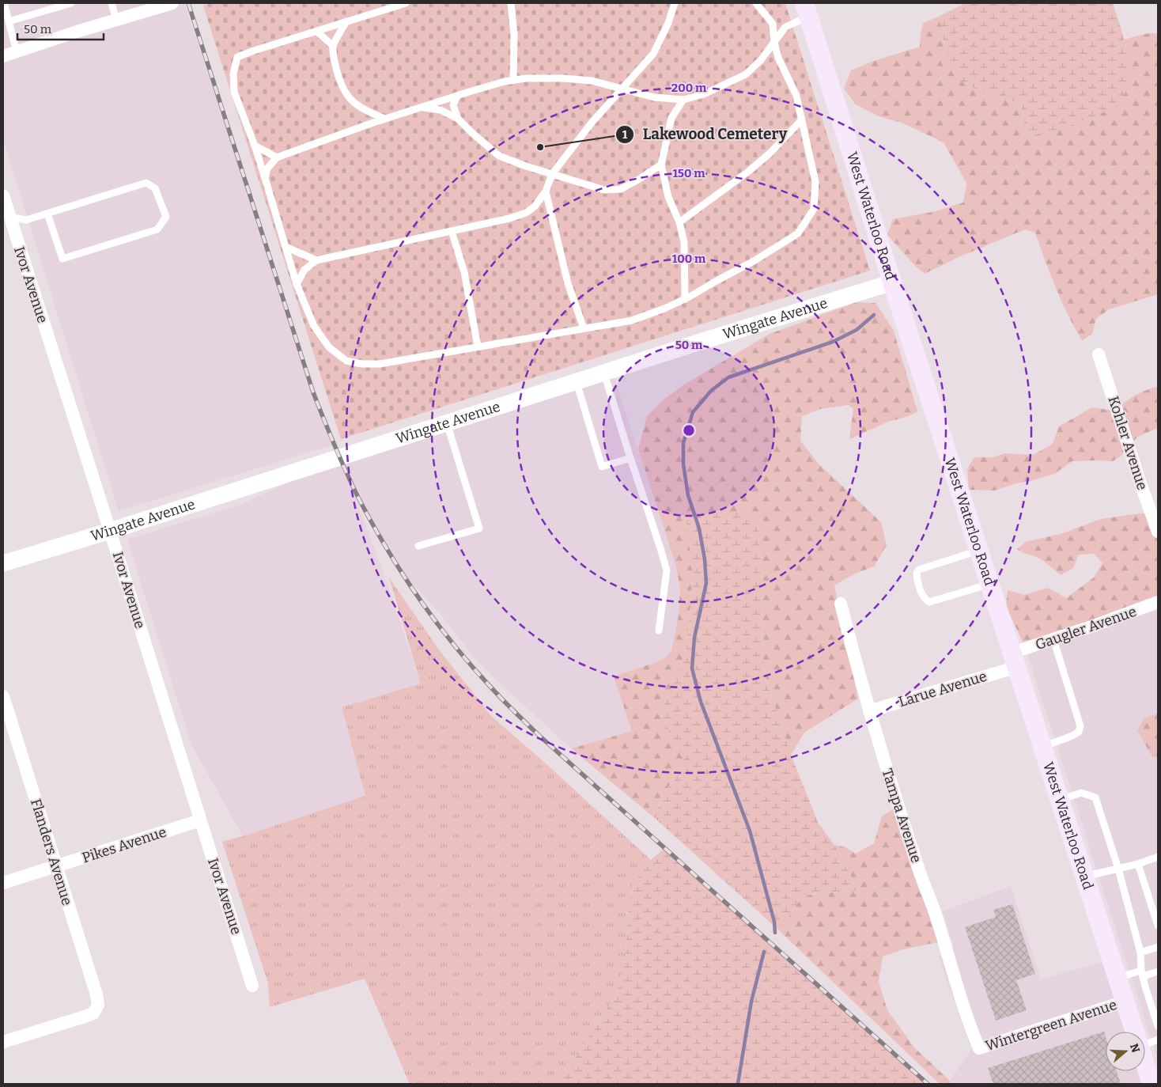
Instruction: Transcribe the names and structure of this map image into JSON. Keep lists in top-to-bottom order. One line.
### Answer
{"streets":{"main road":["West Waterloo Road"],"street":["Ivor Avenue","Wingate Avenue","Kohler Avenue","Gaugler Avenue","Larue Avenue","Tampa Avenue","Pikes Avenue","Flanders Avenue","Wintergreen Avenue"]},"crossings":[["West Waterloo Road","Wingate Avenue"],["West Waterloo Road","Gaugler Avenue"],["West Waterloo Road","Larue Avenue"],["West Waterloo Road","Wintergreen Avenue"],["Ivor Avenue","Wingate Avenue"],["Ivor Avenue","Pikes Avenue"],["Gaugler Avenue","Larue Avenue"],["Larue Avenue","Tampa Avenue"],["Tampa Avenue","Wintergreen Avenue"],["Pikes Avenue","Flanders Avenue"]],"places":["Lakewood Cemetery"],"scale_bar":"50 m","north":"right","rings":["200 m","150 m","100 m","50 m"]}
